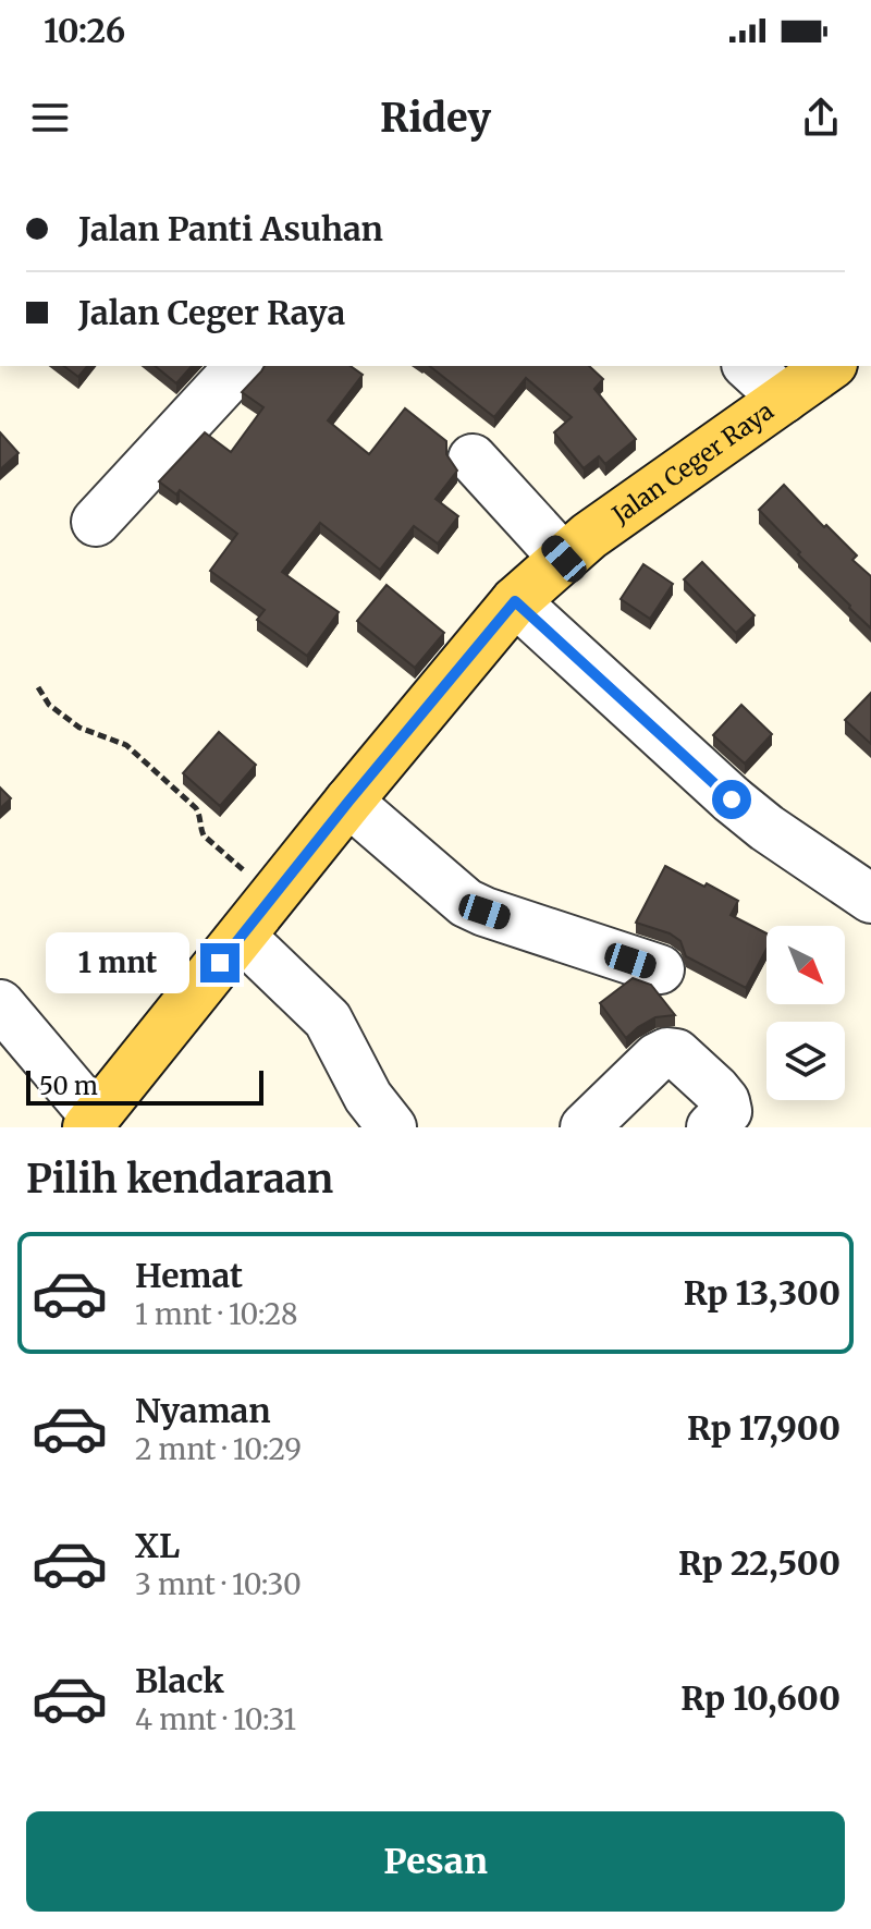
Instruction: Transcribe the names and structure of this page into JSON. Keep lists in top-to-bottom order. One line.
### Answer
{"streets":{"main road":["Jalan Ceger Raya"]},"scale_bar":"50 m","north":"bottom right","page":{"status":"10:26","header":"Ridey","banner":["Jalan Panti Asuhan","Jalan Ceger Raya"],"bubble":"1 mnt","scale":"50 m","heading":"Pilih kendaraan","list":[{"name":"Hemat","note":"1 mnt · 10:28","value":"Rp 13,300"},{"name":"Nyaman","note":"2 mnt · 10:29","value":"Rp 17,900"},{"name":"XL","note":"3 mnt · 10:30","value":"Rp 22,500"},{"name":"Black","note":"4 mnt · 10:31","value":"Rp 10,600"}],"buttons":"Pesan"}}
